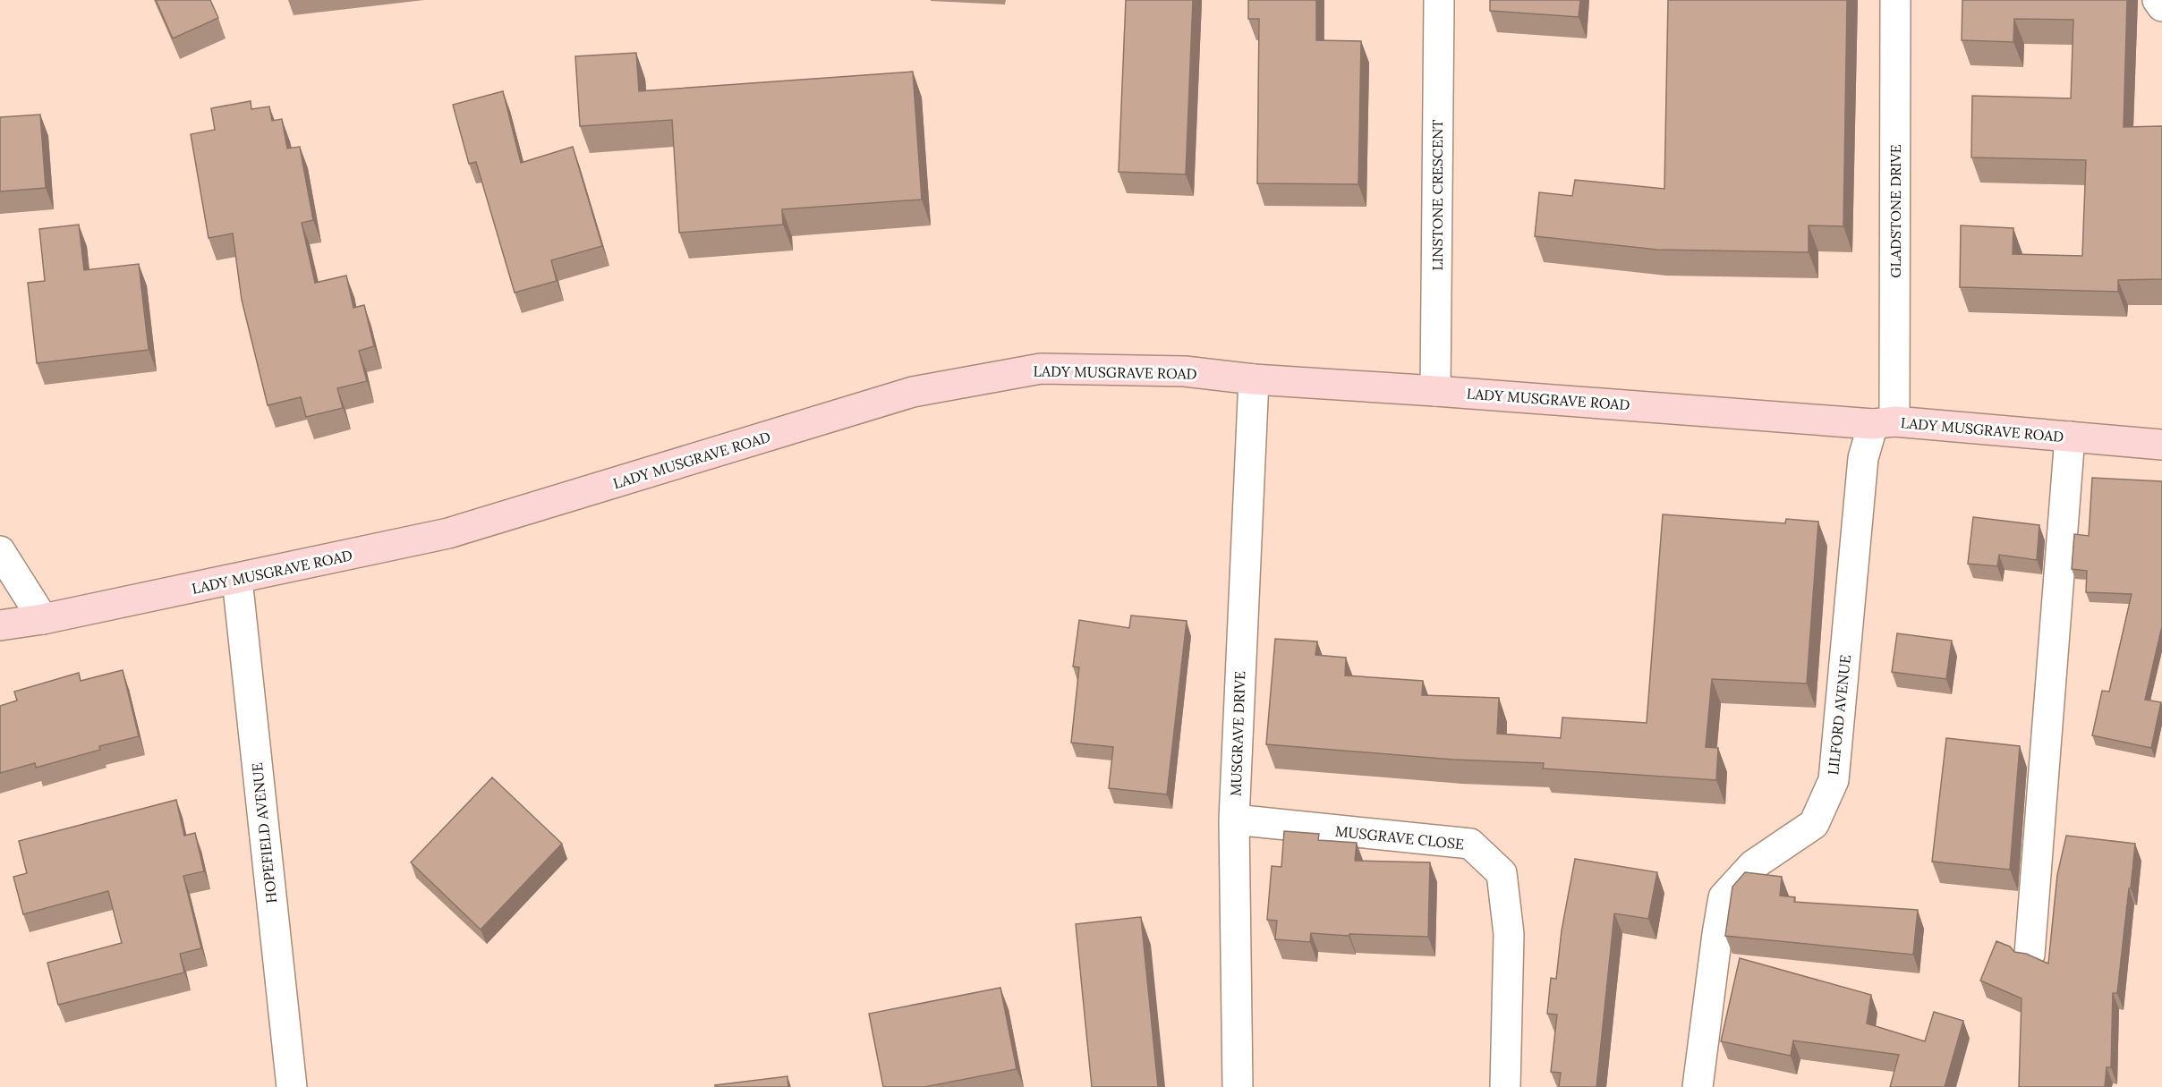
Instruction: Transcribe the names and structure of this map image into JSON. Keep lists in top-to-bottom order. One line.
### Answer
{"streets":{"main road":["LADY MUSGRAVE ROAD"],"street":["LINSTONE CRESCENT","GLADSTONE DRIVE","LILFORD AVENUE","MUSGRAVE DRIVE","HOPEFIELD AVENUE","MUSGRAVE CLOSE"]},"crossings":[["LINSTONE CRESCENT","LADY MUSGRAVE ROAD"],["GLADSTONE DRIVE","LADY MUSGRAVE ROAD"],["GLADSTONE DRIVE","LILFORD AVENUE"],["LADY MUSGRAVE ROAD","LILFORD AVENUE"],["LADY MUSGRAVE ROAD","MUSGRAVE DRIVE"],["LADY MUSGRAVE ROAD","HOPEFIELD AVENUE"],["MUSGRAVE DRIVE","MUSGRAVE CLOSE"]]}
